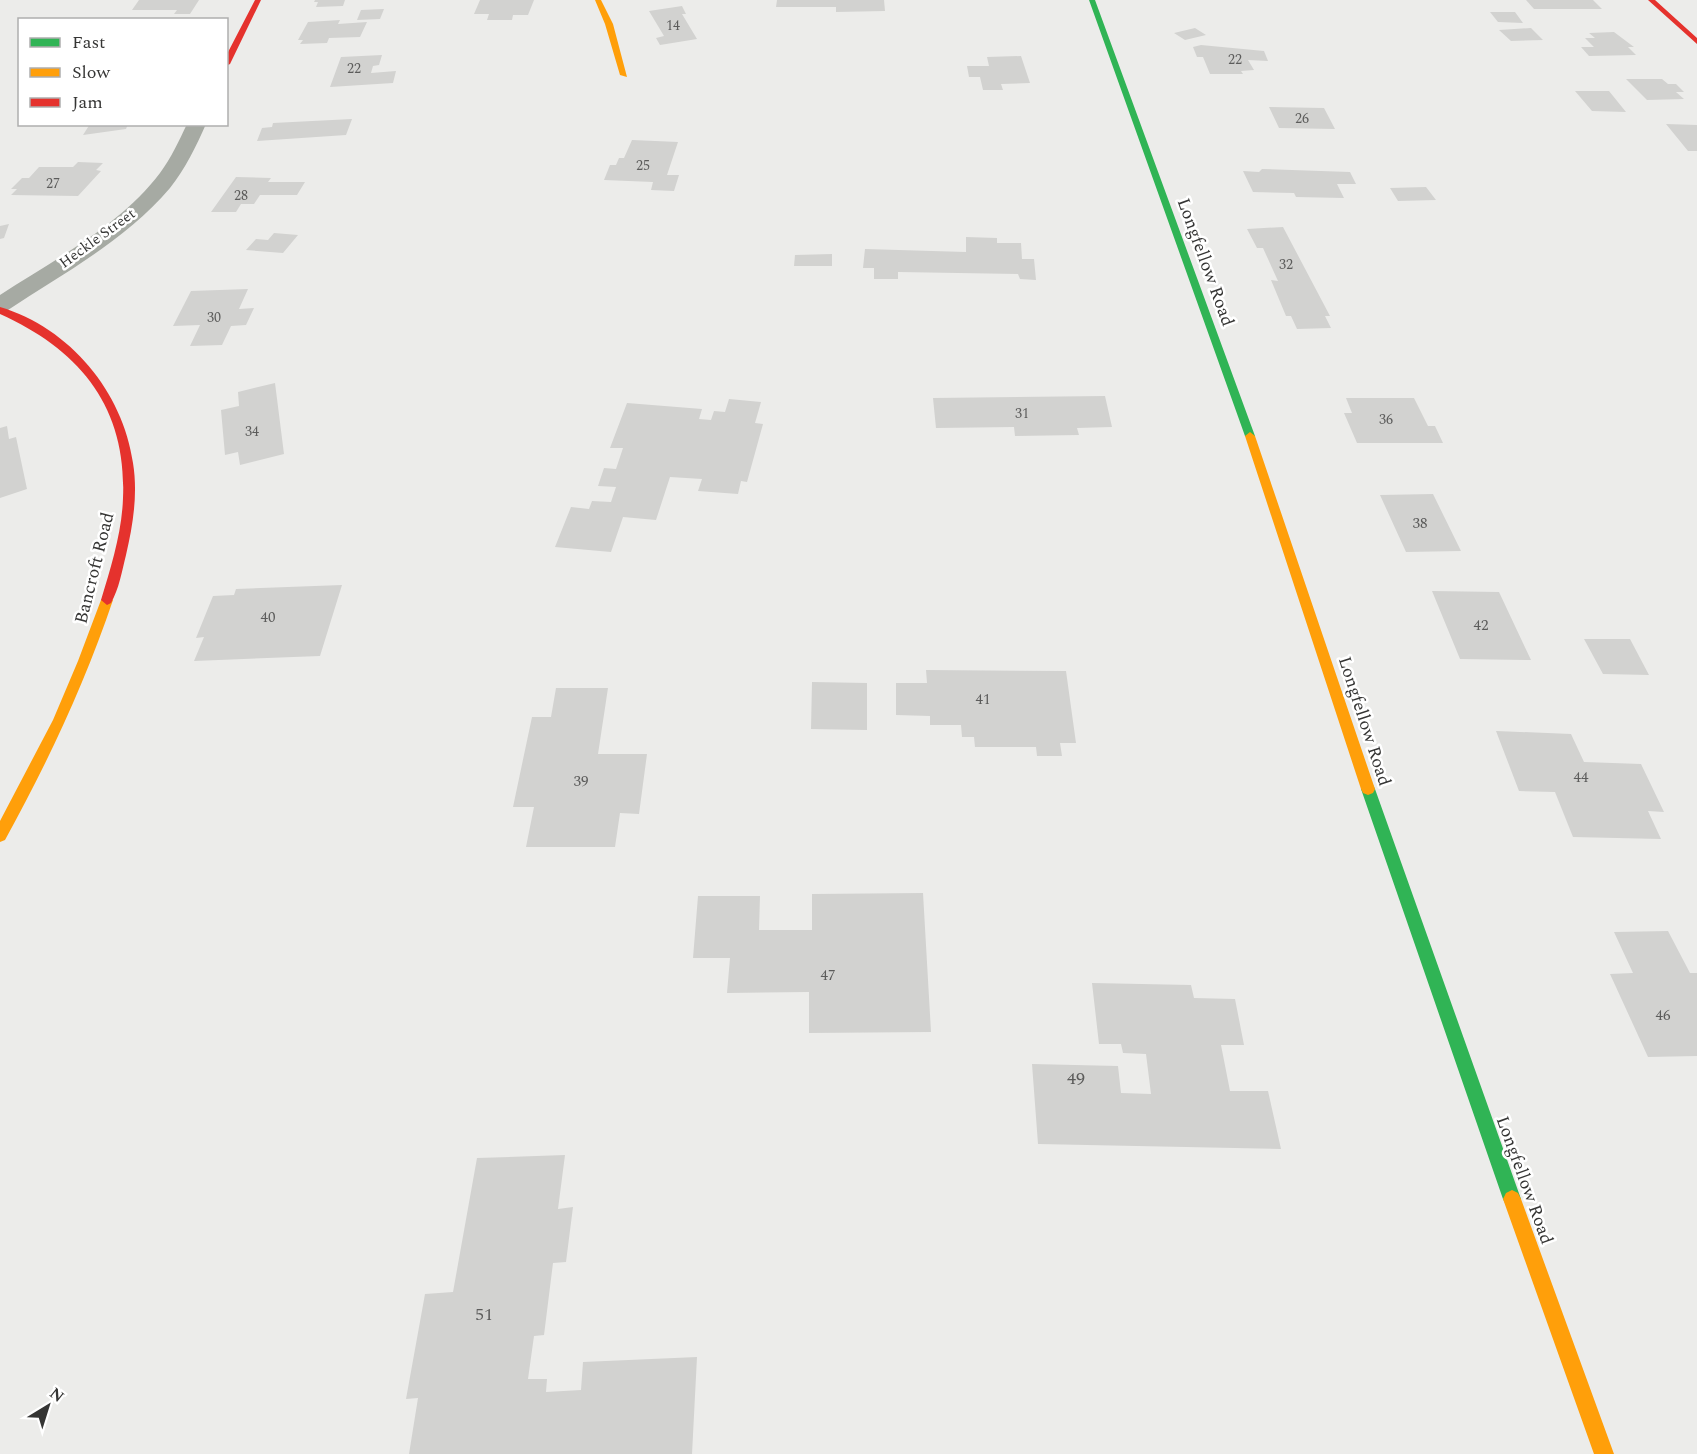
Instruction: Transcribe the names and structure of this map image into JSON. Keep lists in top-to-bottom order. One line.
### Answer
{"streets":{"street":["Heckle Street","Longfellow Road","Bancroft Road"]},"house_numbers":["14","22","22","26","25","27","28","32","30","31","36","34","38","40","42","41","44","39","47","46","49","51"],"legend":["Fast","Slow","Jam"],"north":"top right"}
